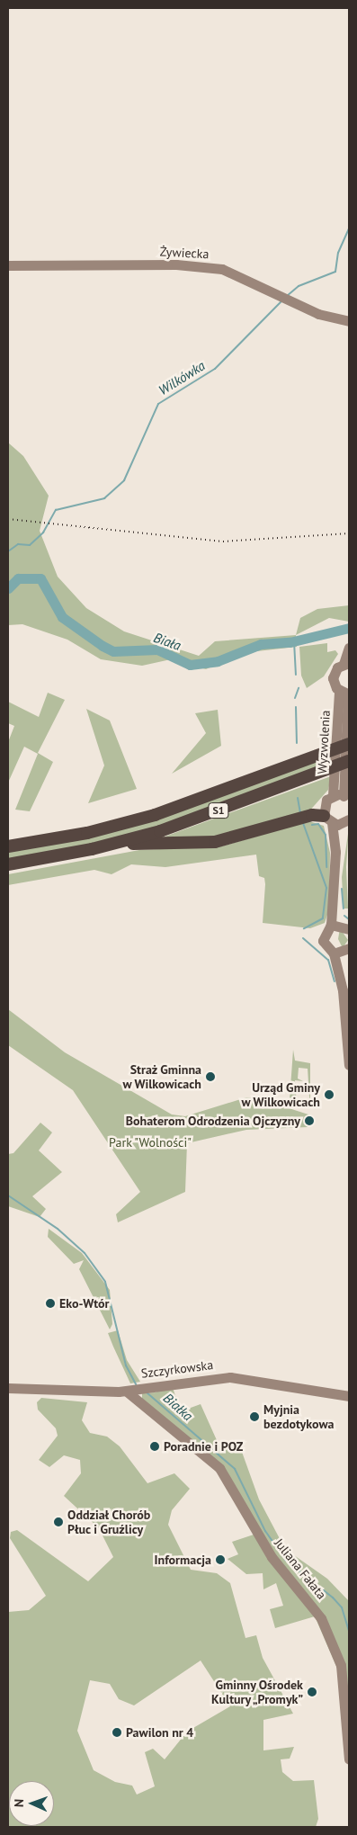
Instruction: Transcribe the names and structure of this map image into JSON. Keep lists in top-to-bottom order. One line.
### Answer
{"streets":{"highway":["S1"],"street":["Żywiecka","Wyzwolenia","Szczyrkowska","Juliana Fałata"]},"crossings":[["Szczyrkowska","Juliana Fałata"]],"water":["Wilkówka","Biała","Białka"],"parks":["Park \"Wolności\""],"places":["Straż Gminna w Wilkowicach","Urząd Gminy w Wilkowicach","Bohaterom Odrodzenia Ojczyzny","Eko-Wtór","Myjnia bezdotykowa","Poradnie i POZ","Oddział Chorób Płuc i Gruźlicy","Informacja","Gminny Ośrodek Kultury „Promyk”","Pawilon nr 4"],"north":"left"}
